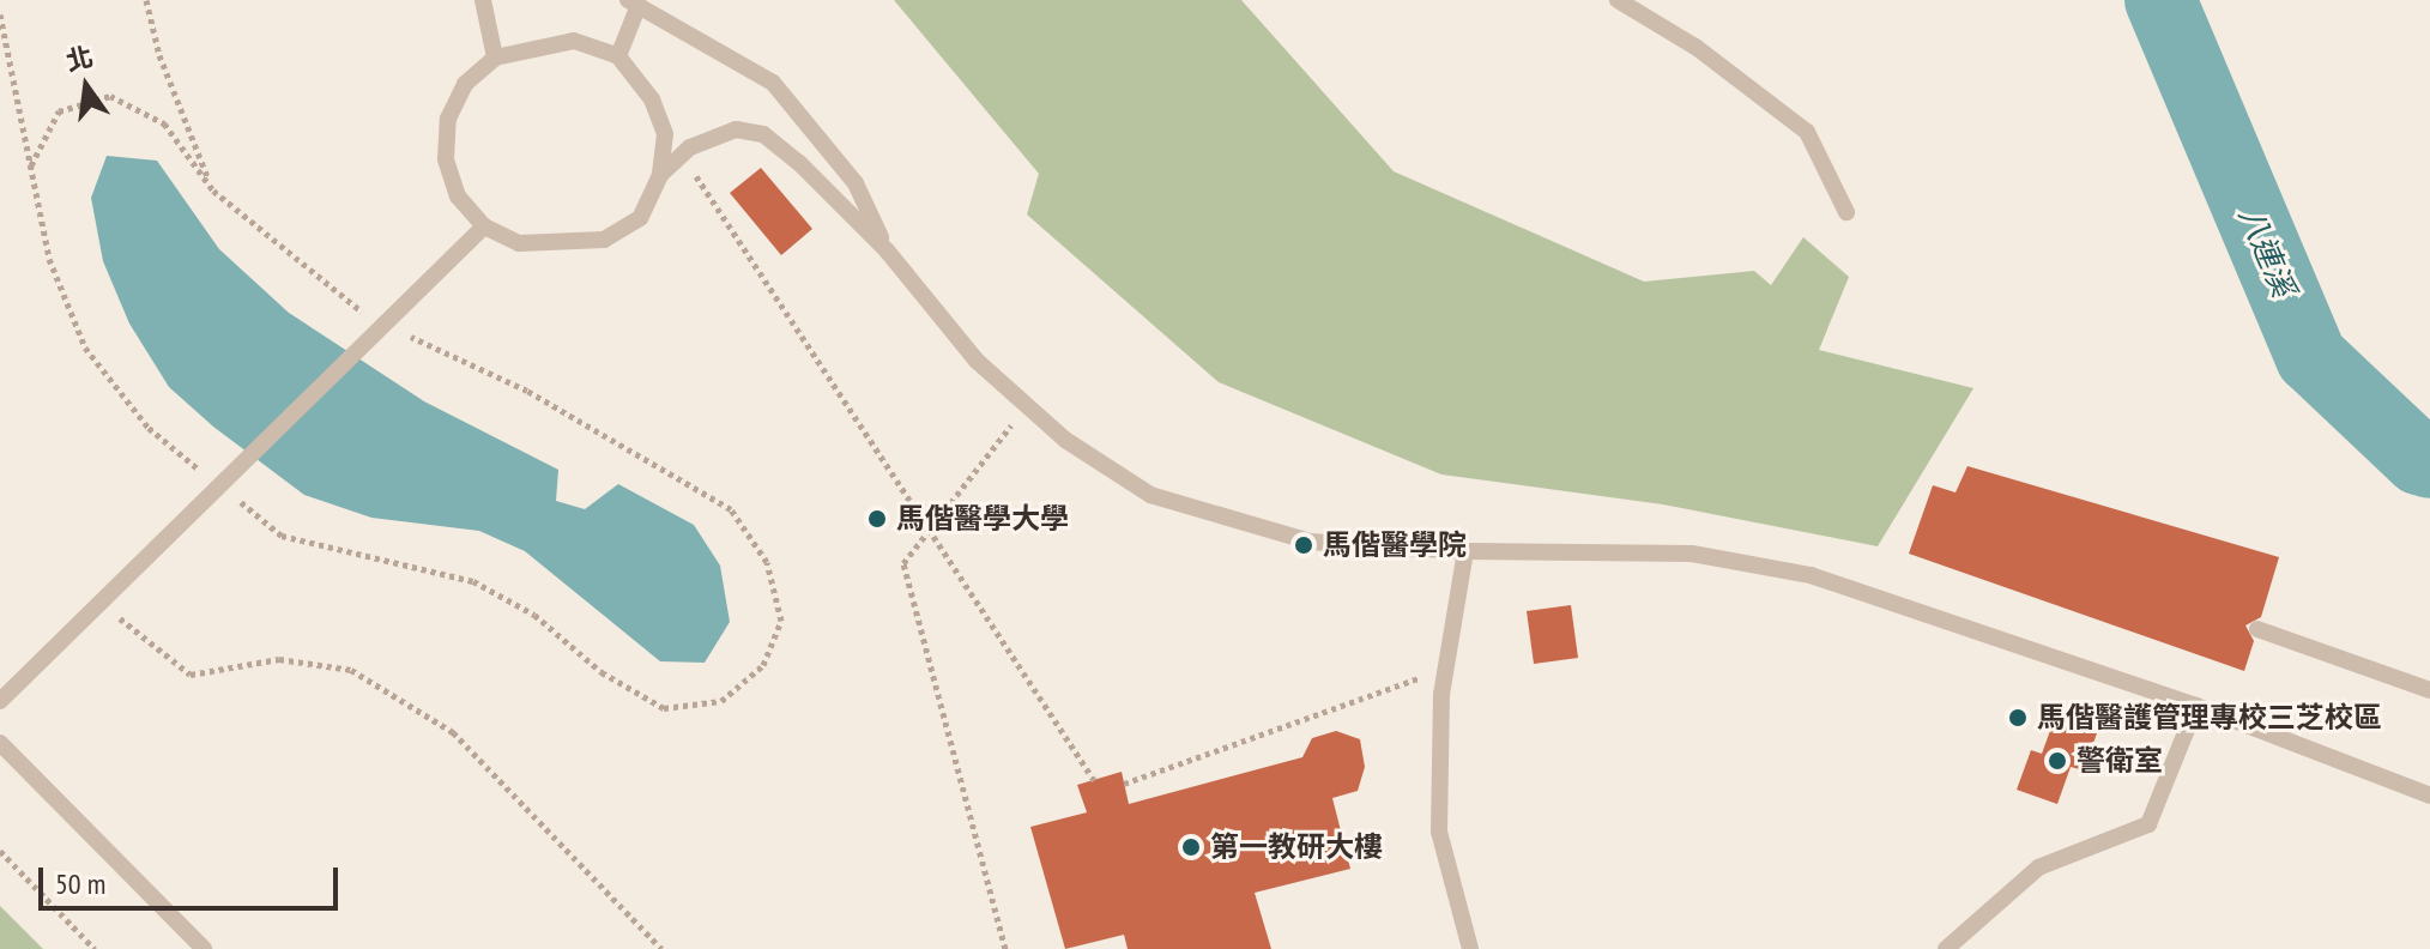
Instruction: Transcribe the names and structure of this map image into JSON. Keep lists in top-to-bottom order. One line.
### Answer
{"water":["八連溪"],"places":["馬偕醫學大學","馬偕醫學院","馬偕醫護管理專校三芝校區","警衛室","第一教研大樓"],"scale_bar":"50 m","north":"top"}
